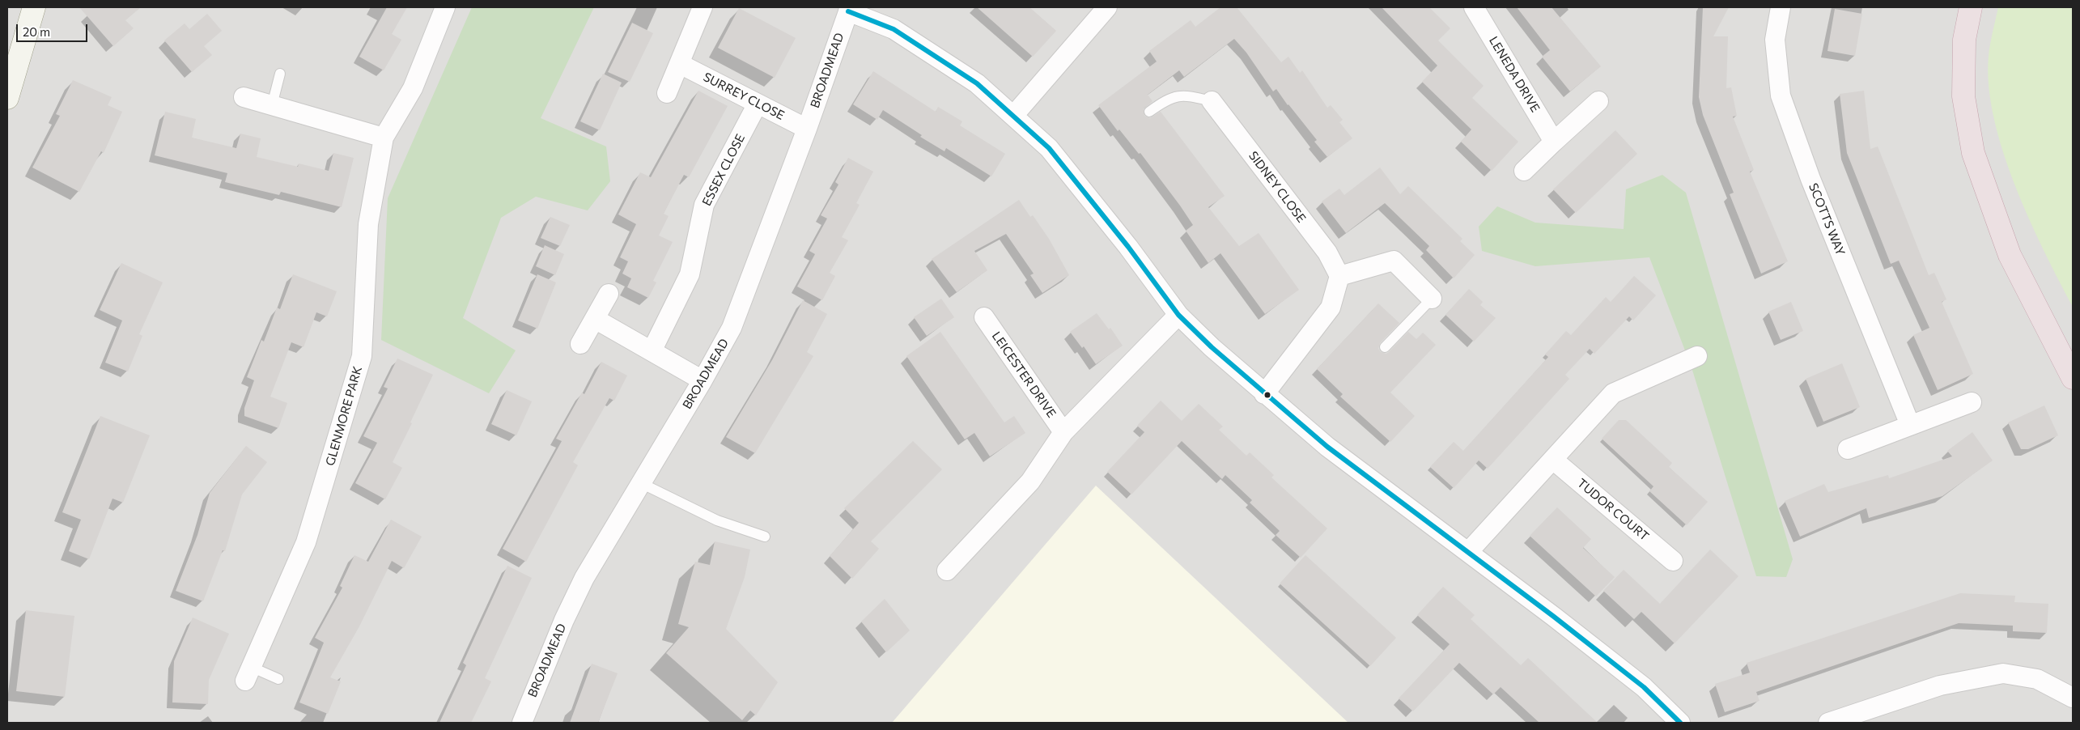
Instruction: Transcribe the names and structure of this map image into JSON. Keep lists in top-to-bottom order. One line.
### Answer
{"streets":{"street":["BROADMEAD","LENEDA DRIVE","SURREY CLOSE","ESSEX CLOSE","SIDNEY CLOSE","SCOTTS WAY","LEICESTER DRIVE","GLENMORE PARK","TUDOR COURT"]},"crossings":[["BROADMEAD","SURREY CLOSE"],["SURREY CLOSE","ESSEX CLOSE"]],"scale_bar":"20 m"}
